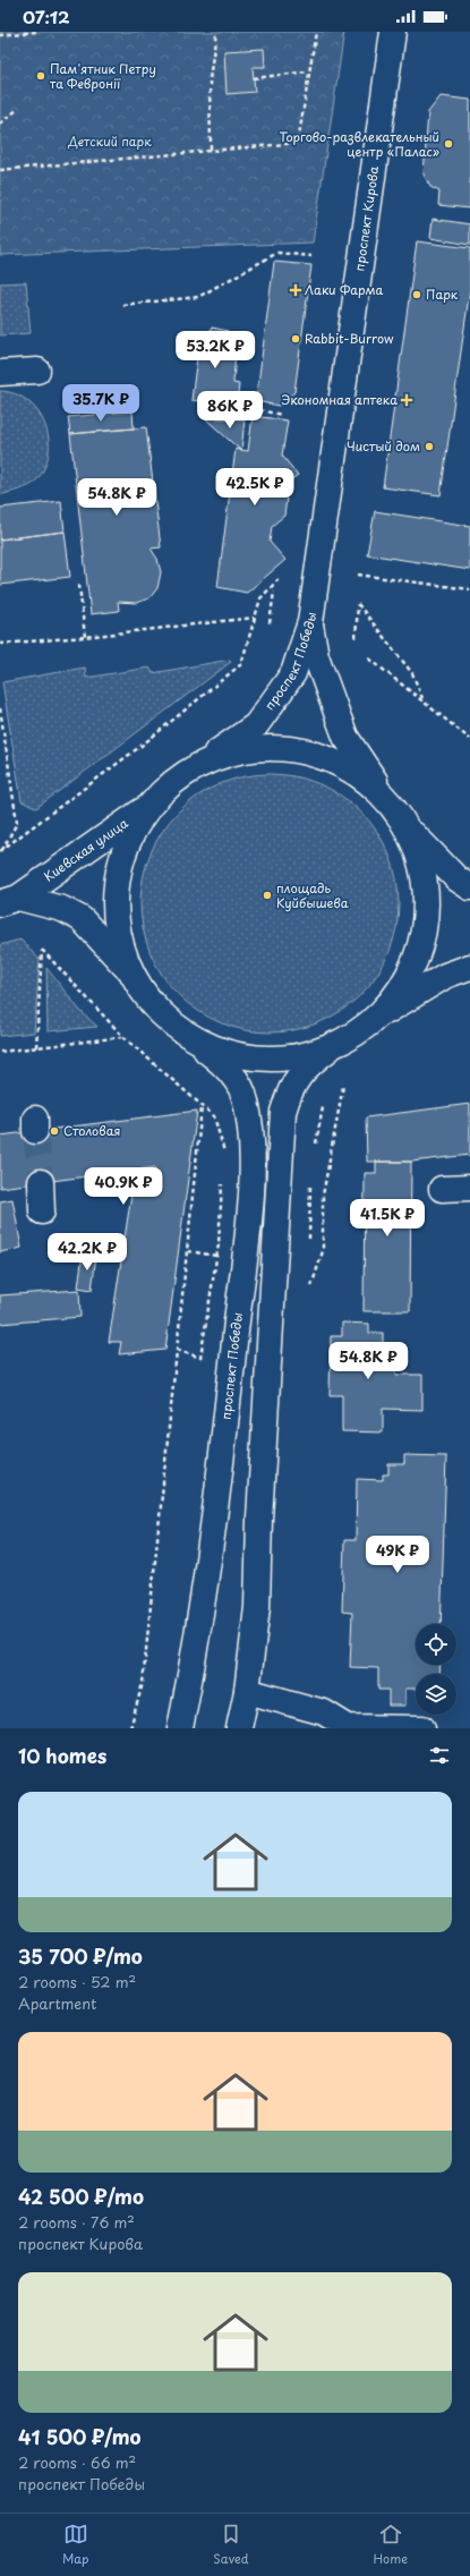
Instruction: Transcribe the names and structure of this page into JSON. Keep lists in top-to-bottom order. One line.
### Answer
{"streets":{"main road":["проспект Кирова","проспект Победы","Киевская улица"]},"crossings":[["проспект Кирова","проспект Победы"]],"parks":["Детский парк"],"places":{"other":["Пам'ятник Петру та Февронії","Торгово-развлекательный центр «Палас»","Парк","Rabbit-Burrow","Чистый дом","площадь Куйбышева","Столовая"],"health":["Лаки Фарма","Экономная аптека"]},"page":{"status":"07:12","price":["53.2K ₽","35.7K ₽","86K ₽","42.5K ₽","54.8K ₽","40.9K ₽","41.5K ₽","42.2K ₽","54.8K ₽","49K ₽"],"heading":"10 homes","list":[{"name":"35 700 ₽/mo","note":"2 rooms · 52 m² · Apartment"},{"name":"42 500 ₽/mo","note":"2 rooms · 76 m² · проспект Кирова"},{"name":"41 500 ₽/mo","note":"2 rooms · 66 m² · проспект Победы"}],"tabs":["Map","Saved","Home"]}}
